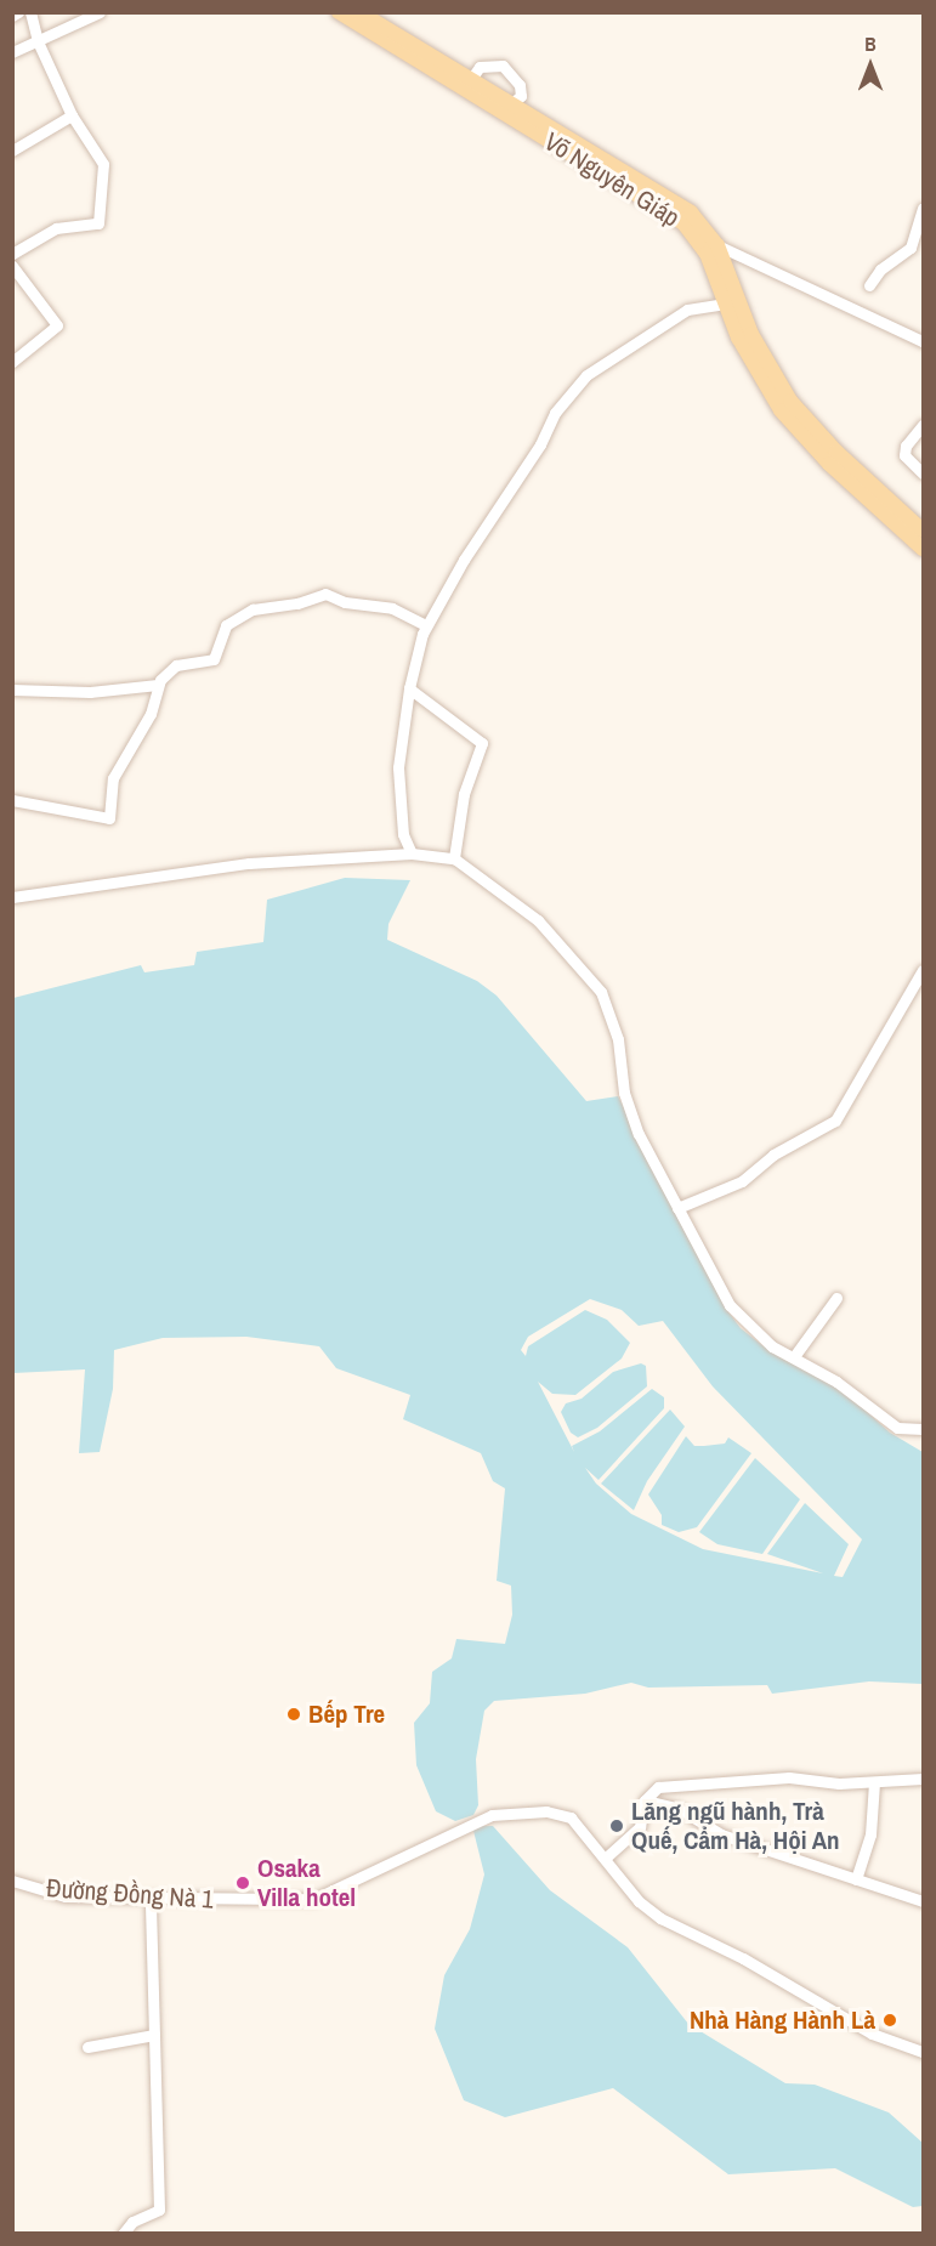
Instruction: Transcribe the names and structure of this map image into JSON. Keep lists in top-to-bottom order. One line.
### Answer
{"streets":{"main road":["Võ Nguyên Giáp"],"street":["Đường Đồng Nà 1"]},"places":["Bếp Tre","Lăng ngũ hành, Trà Quế, Cẩm Hà, Hội An","Osaka Villa hotel","Nhà Hàng Hành Là"],"north":"top"}
